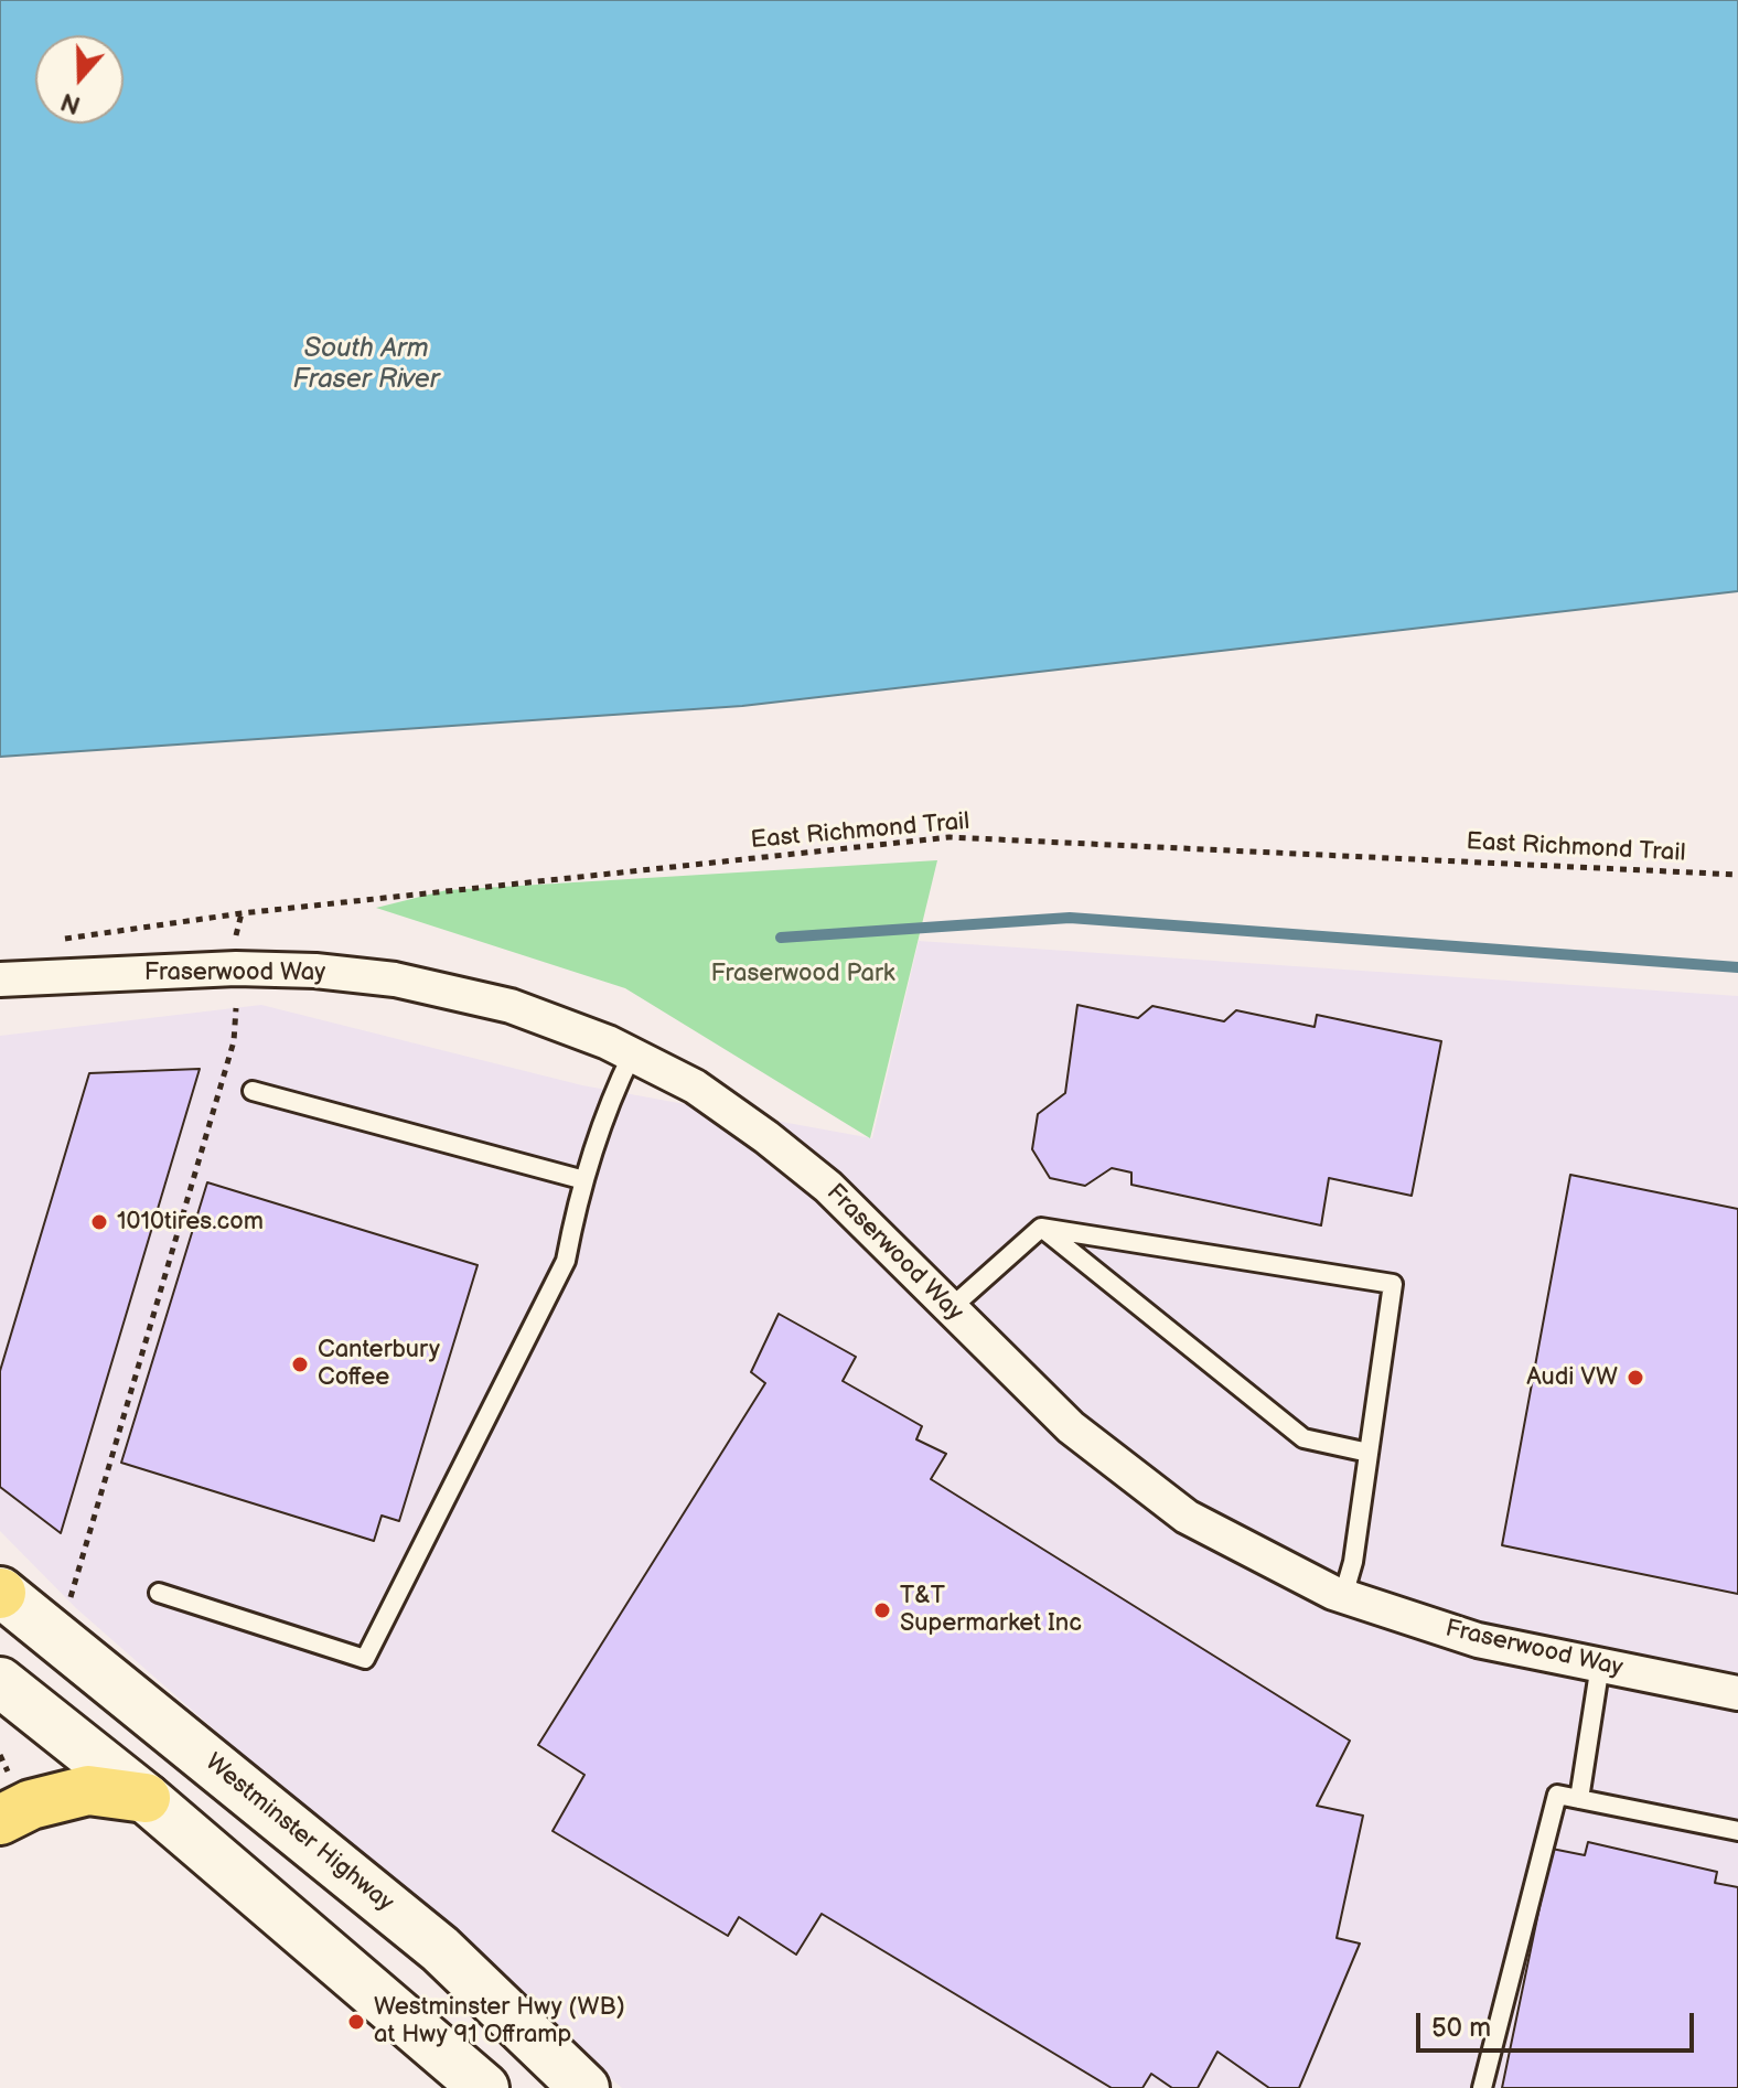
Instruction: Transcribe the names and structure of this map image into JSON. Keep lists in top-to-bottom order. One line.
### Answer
{"streets":{"main road":["Westminster Highway"],"street":["Fraserwood Way"],"path":["East Richmond Trail"]},"water":["South Arm Fraser River"],"parks":["Fraserwood Park"],"places":["1010tires.com","Canterbury Coffee","Audi VW","T&T Supermarket Inc","Westminster Hwy (WB) at Hwy 91 Offramp"],"scale_bar":"50 m","north":"bottom"}
